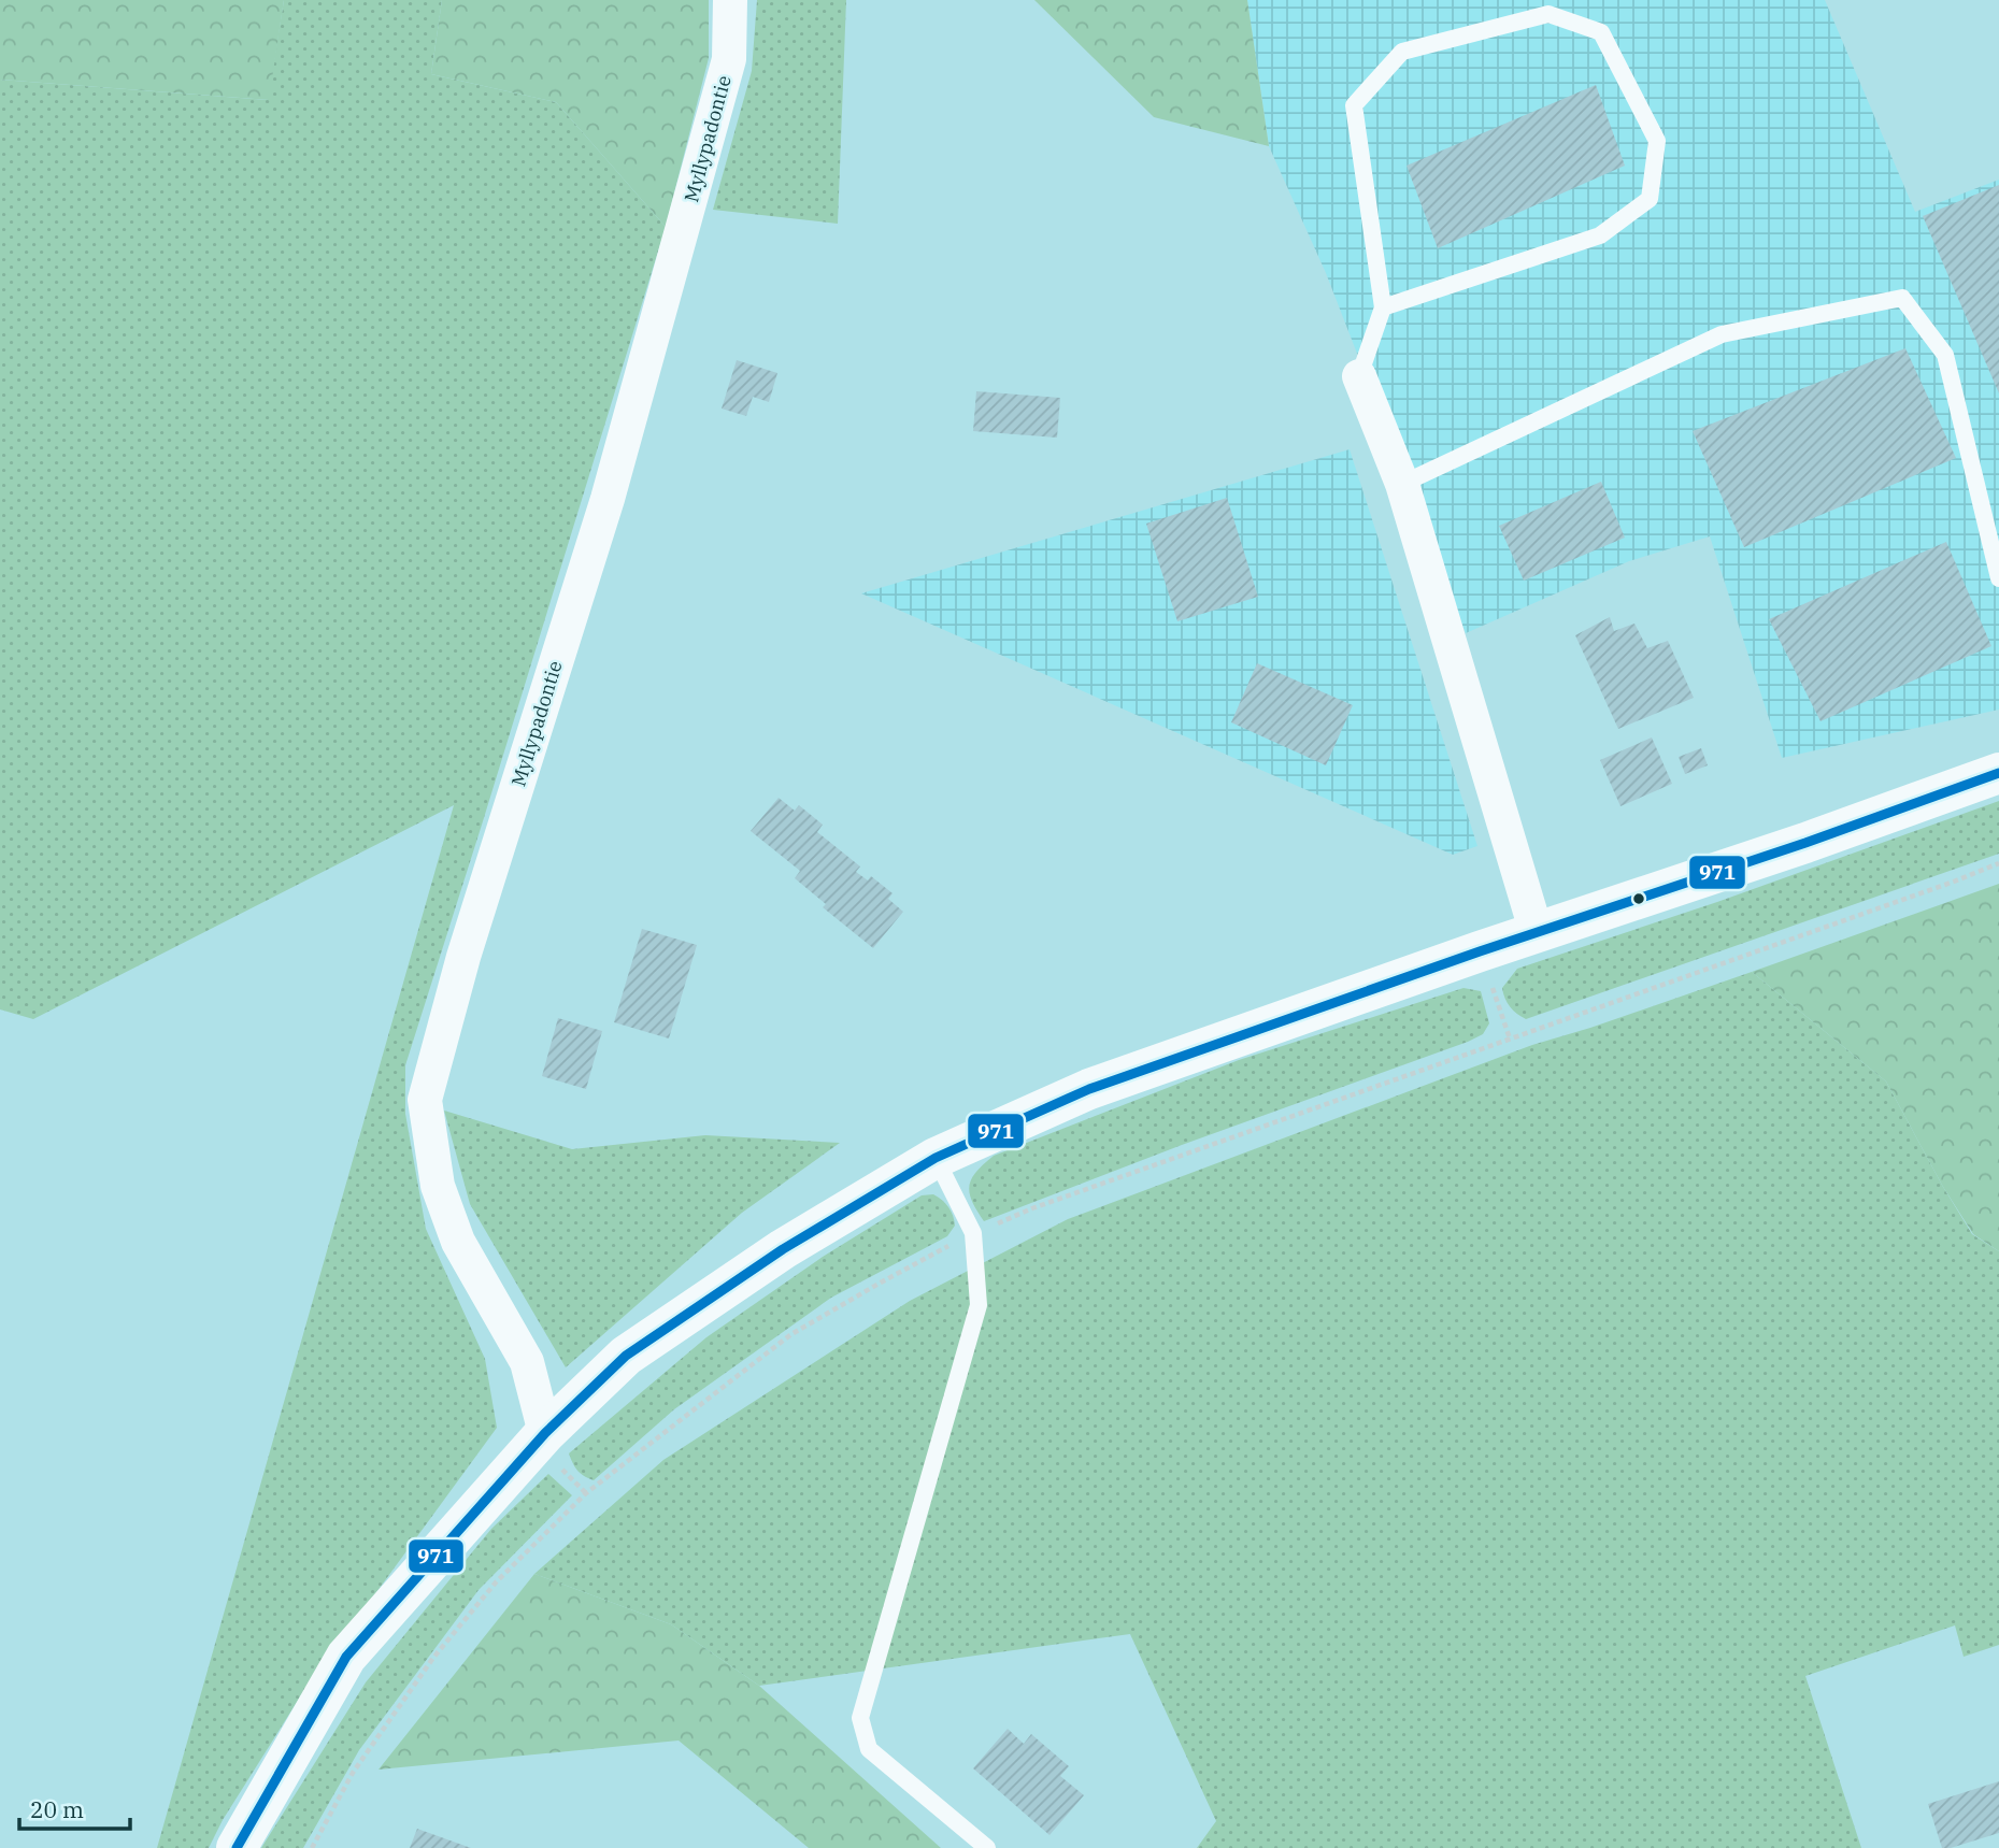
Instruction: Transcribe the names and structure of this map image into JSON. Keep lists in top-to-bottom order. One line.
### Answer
{"streets":{"street":["Myllypadontie"]},"lines":["transit line 971"],"scale_bar":"20 m"}
